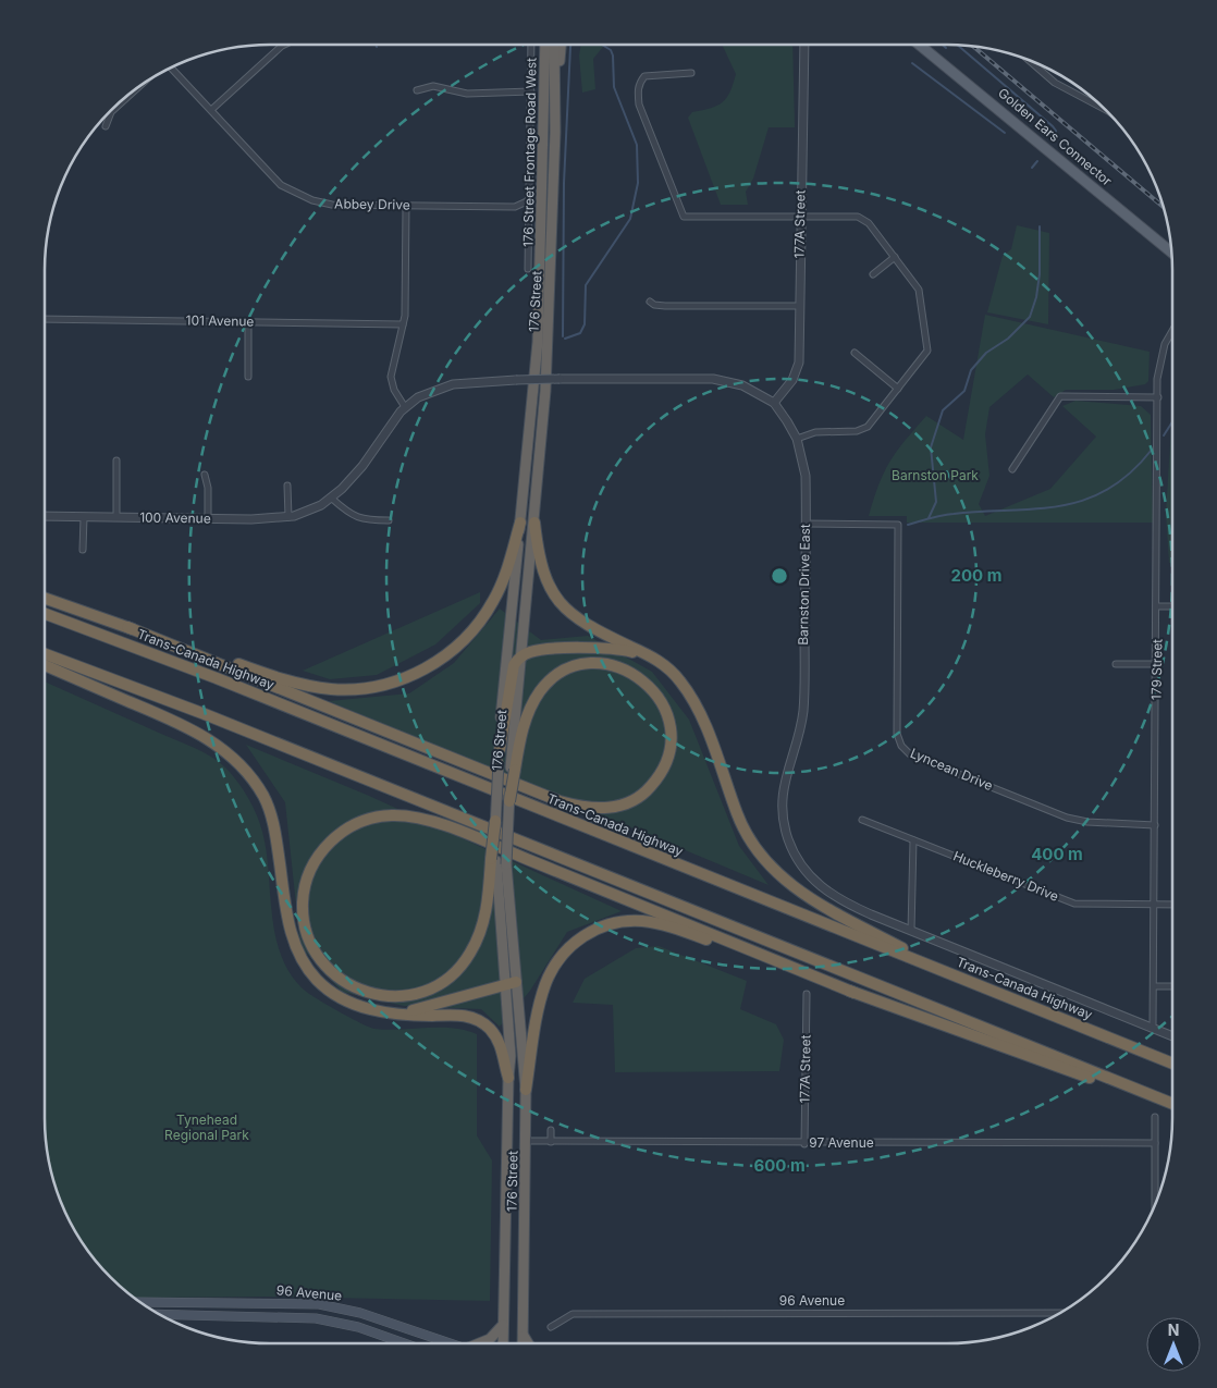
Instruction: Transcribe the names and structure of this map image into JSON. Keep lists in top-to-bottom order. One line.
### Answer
{"streets":{"highway":["176 Street","Trans-Canada Highway"],"main road":["Golden Ears Connector","96 Avenue"],"street":["176 Street Frontage Road West","Abbey Drive","177A Street","101 Avenue","100 Avenue","Barnston Drive East","179 Street","Lyncean Drive","Huckleberry Drive","97 Avenue"]},"crossings":[["176 Street Frontage Road West","Abbey Drive"],["177A Street","Barnston Drive East"],["177A Street","97 Avenue"],["176 Street","97 Avenue"],["100 Avenue","Barnston Drive East"],["Barnston Drive East","179 Street"],["Barnston Drive East","Lyncean Drive"],["179 Street","Lyncean Drive"],["179 Street","Huckleberry Drive"]],"parks":["Barnston Park","Tynehead Regional Park"],"north":"top","rings":["200 m","400 m","600 m"]}
